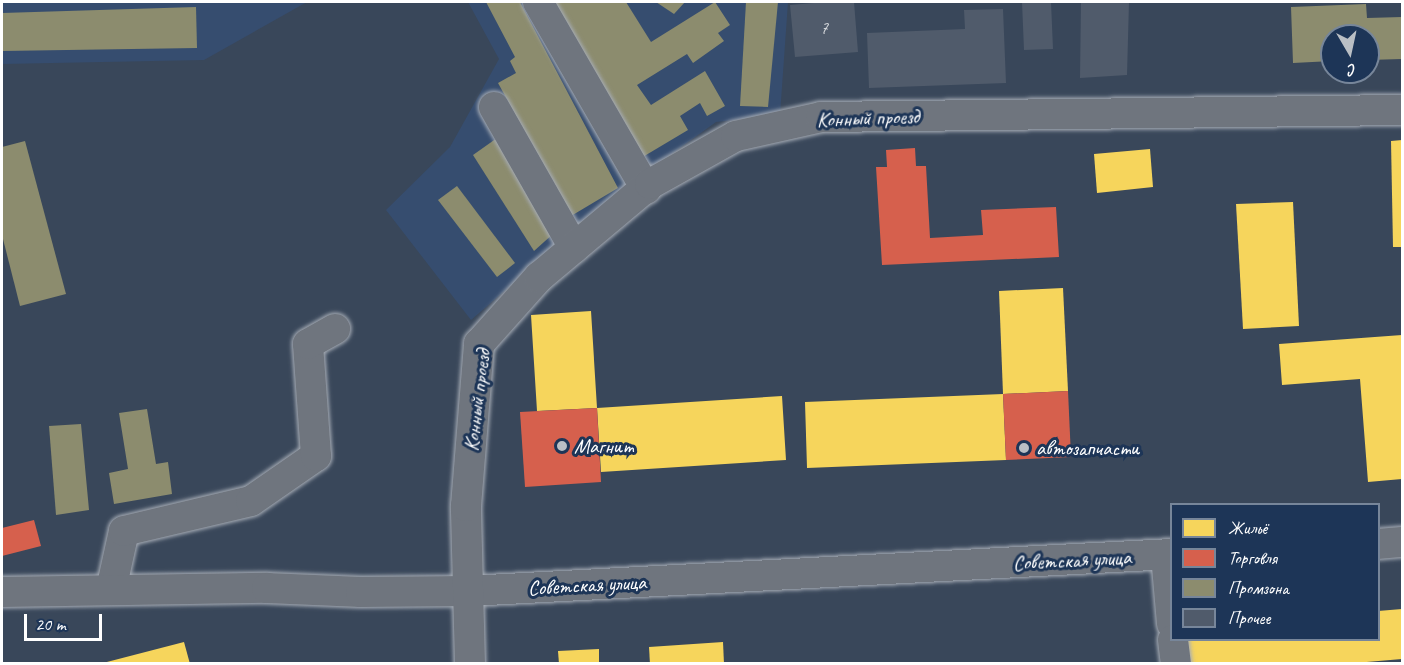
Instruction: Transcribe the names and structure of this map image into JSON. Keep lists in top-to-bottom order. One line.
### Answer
{"streets":{"street":["Конный проезд","Советская улица"]},"crossings":[["Конный проезд","Советская улица"]],"places":["Магнит","автозапчасти"],"house_numbers":["7"],"legend":["Жильё","Торговля","Промзона","Прочее"],"scale_bar":"20 m","north":"bottom"}
